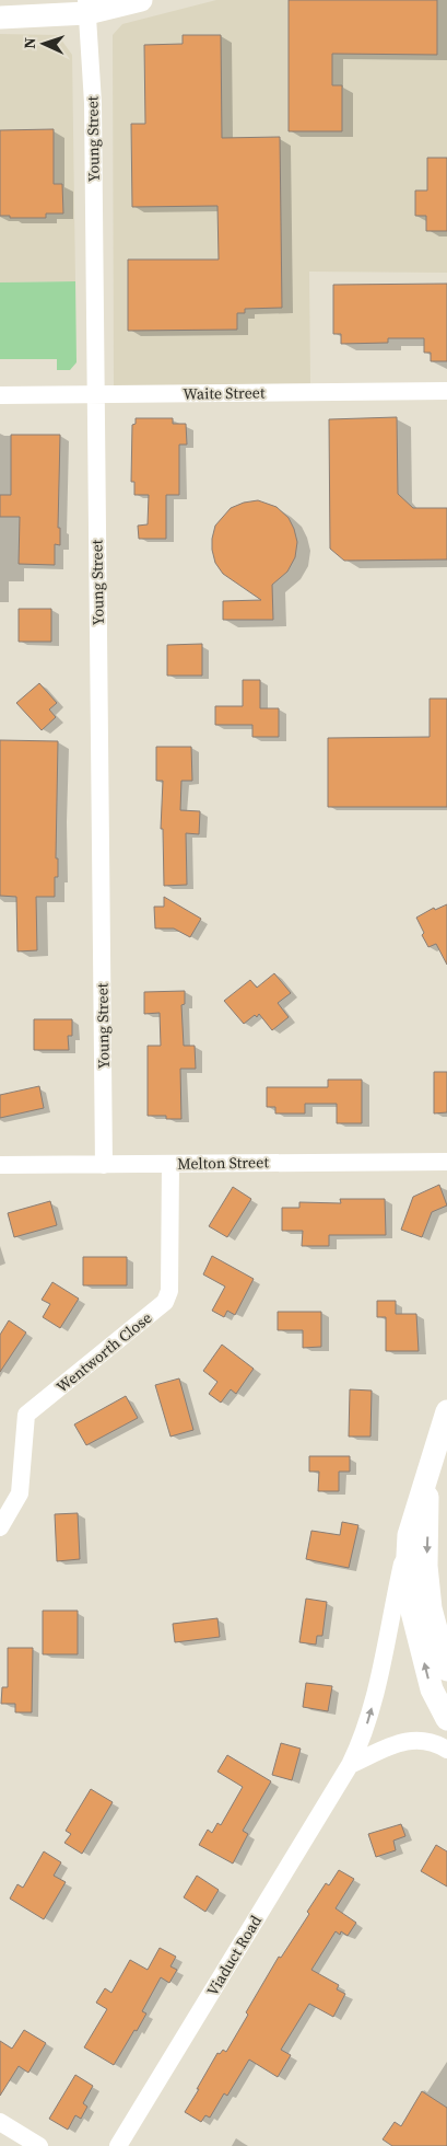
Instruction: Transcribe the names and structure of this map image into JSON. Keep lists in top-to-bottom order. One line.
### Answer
{"streets":{"street":["Young Street","Waite Street","Melton Street","Wentworth Close","Viaduct Road"]},"crossings":[["Young Street","Waite Street"],["Young Street","Melton Street"],["Melton Street","Wentworth Close"]],"north":"left"}
